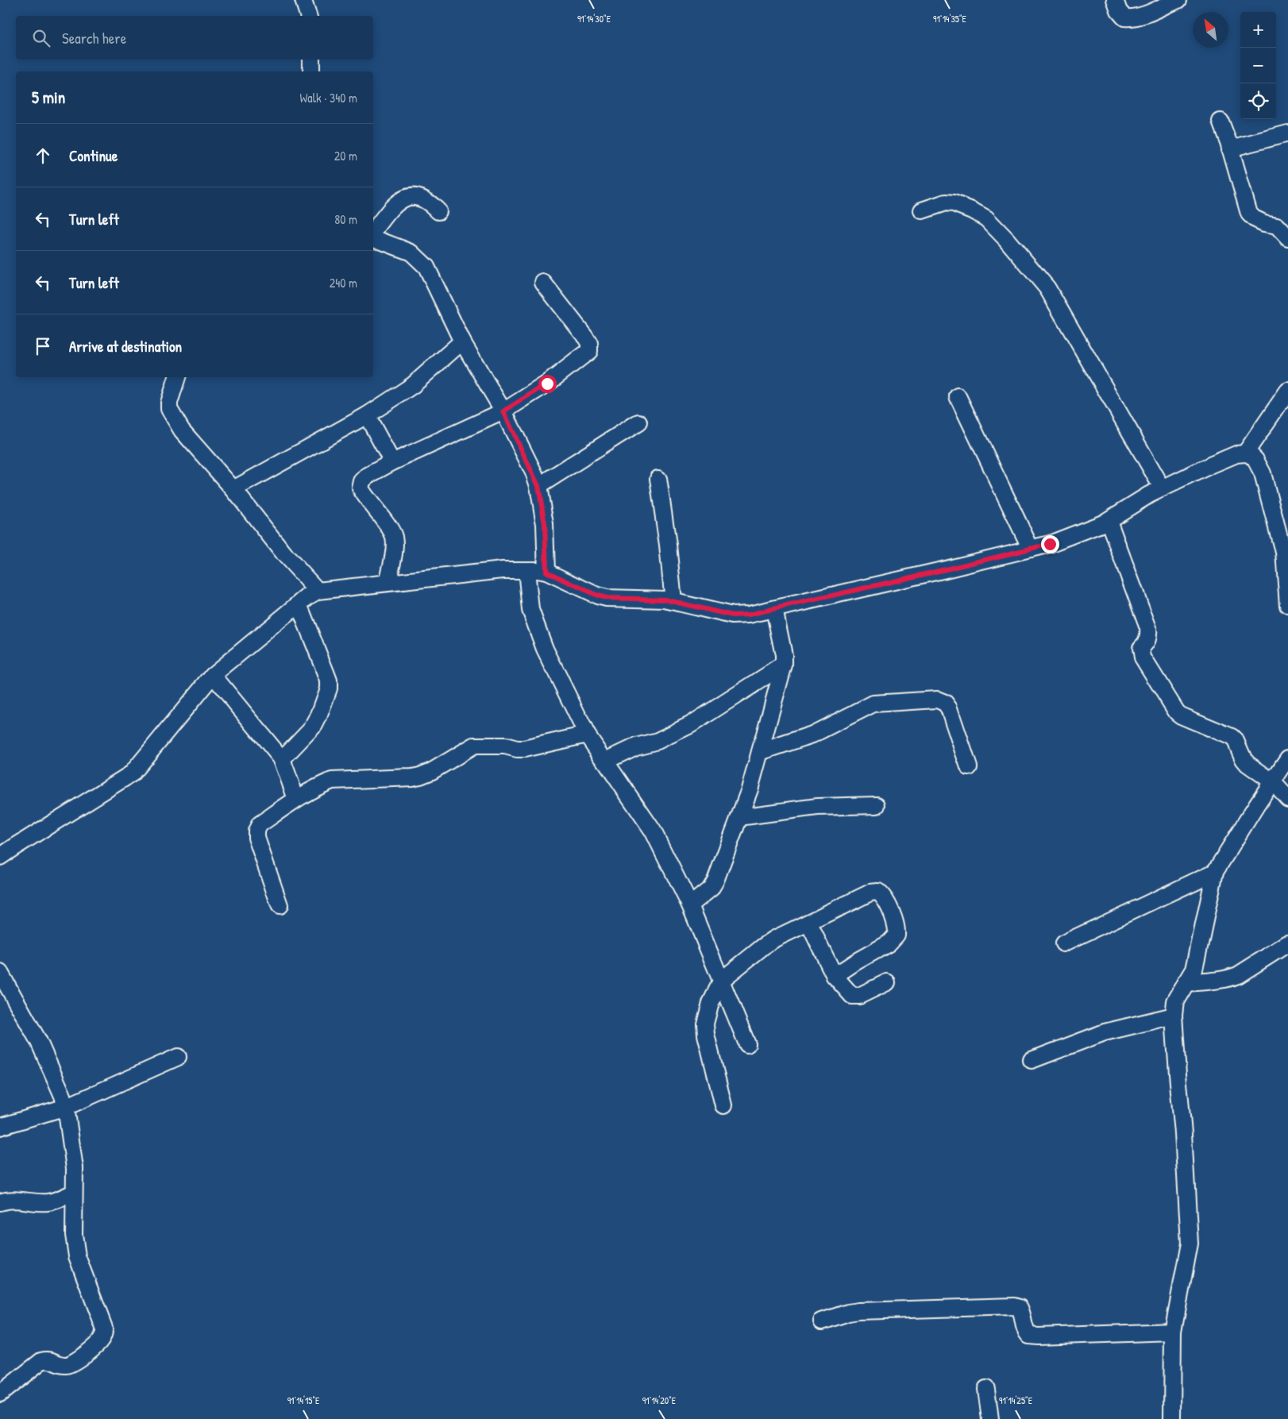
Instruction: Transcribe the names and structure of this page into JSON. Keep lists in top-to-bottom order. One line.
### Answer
{"north":"top left","page":{"map_buttons":["+","−"],"search":"Search here","heading":["5 min","Walk · 340 m"],"list":[["Continue","20 m"],["Turn left","80 m"],["Turn left","240 m"],"Arrive at destination"]},"coordinates":["91°14'30\"E","91°14'35\"E","91°14'15\"E","91°14'20\"E","91°14'25\"E"]}
